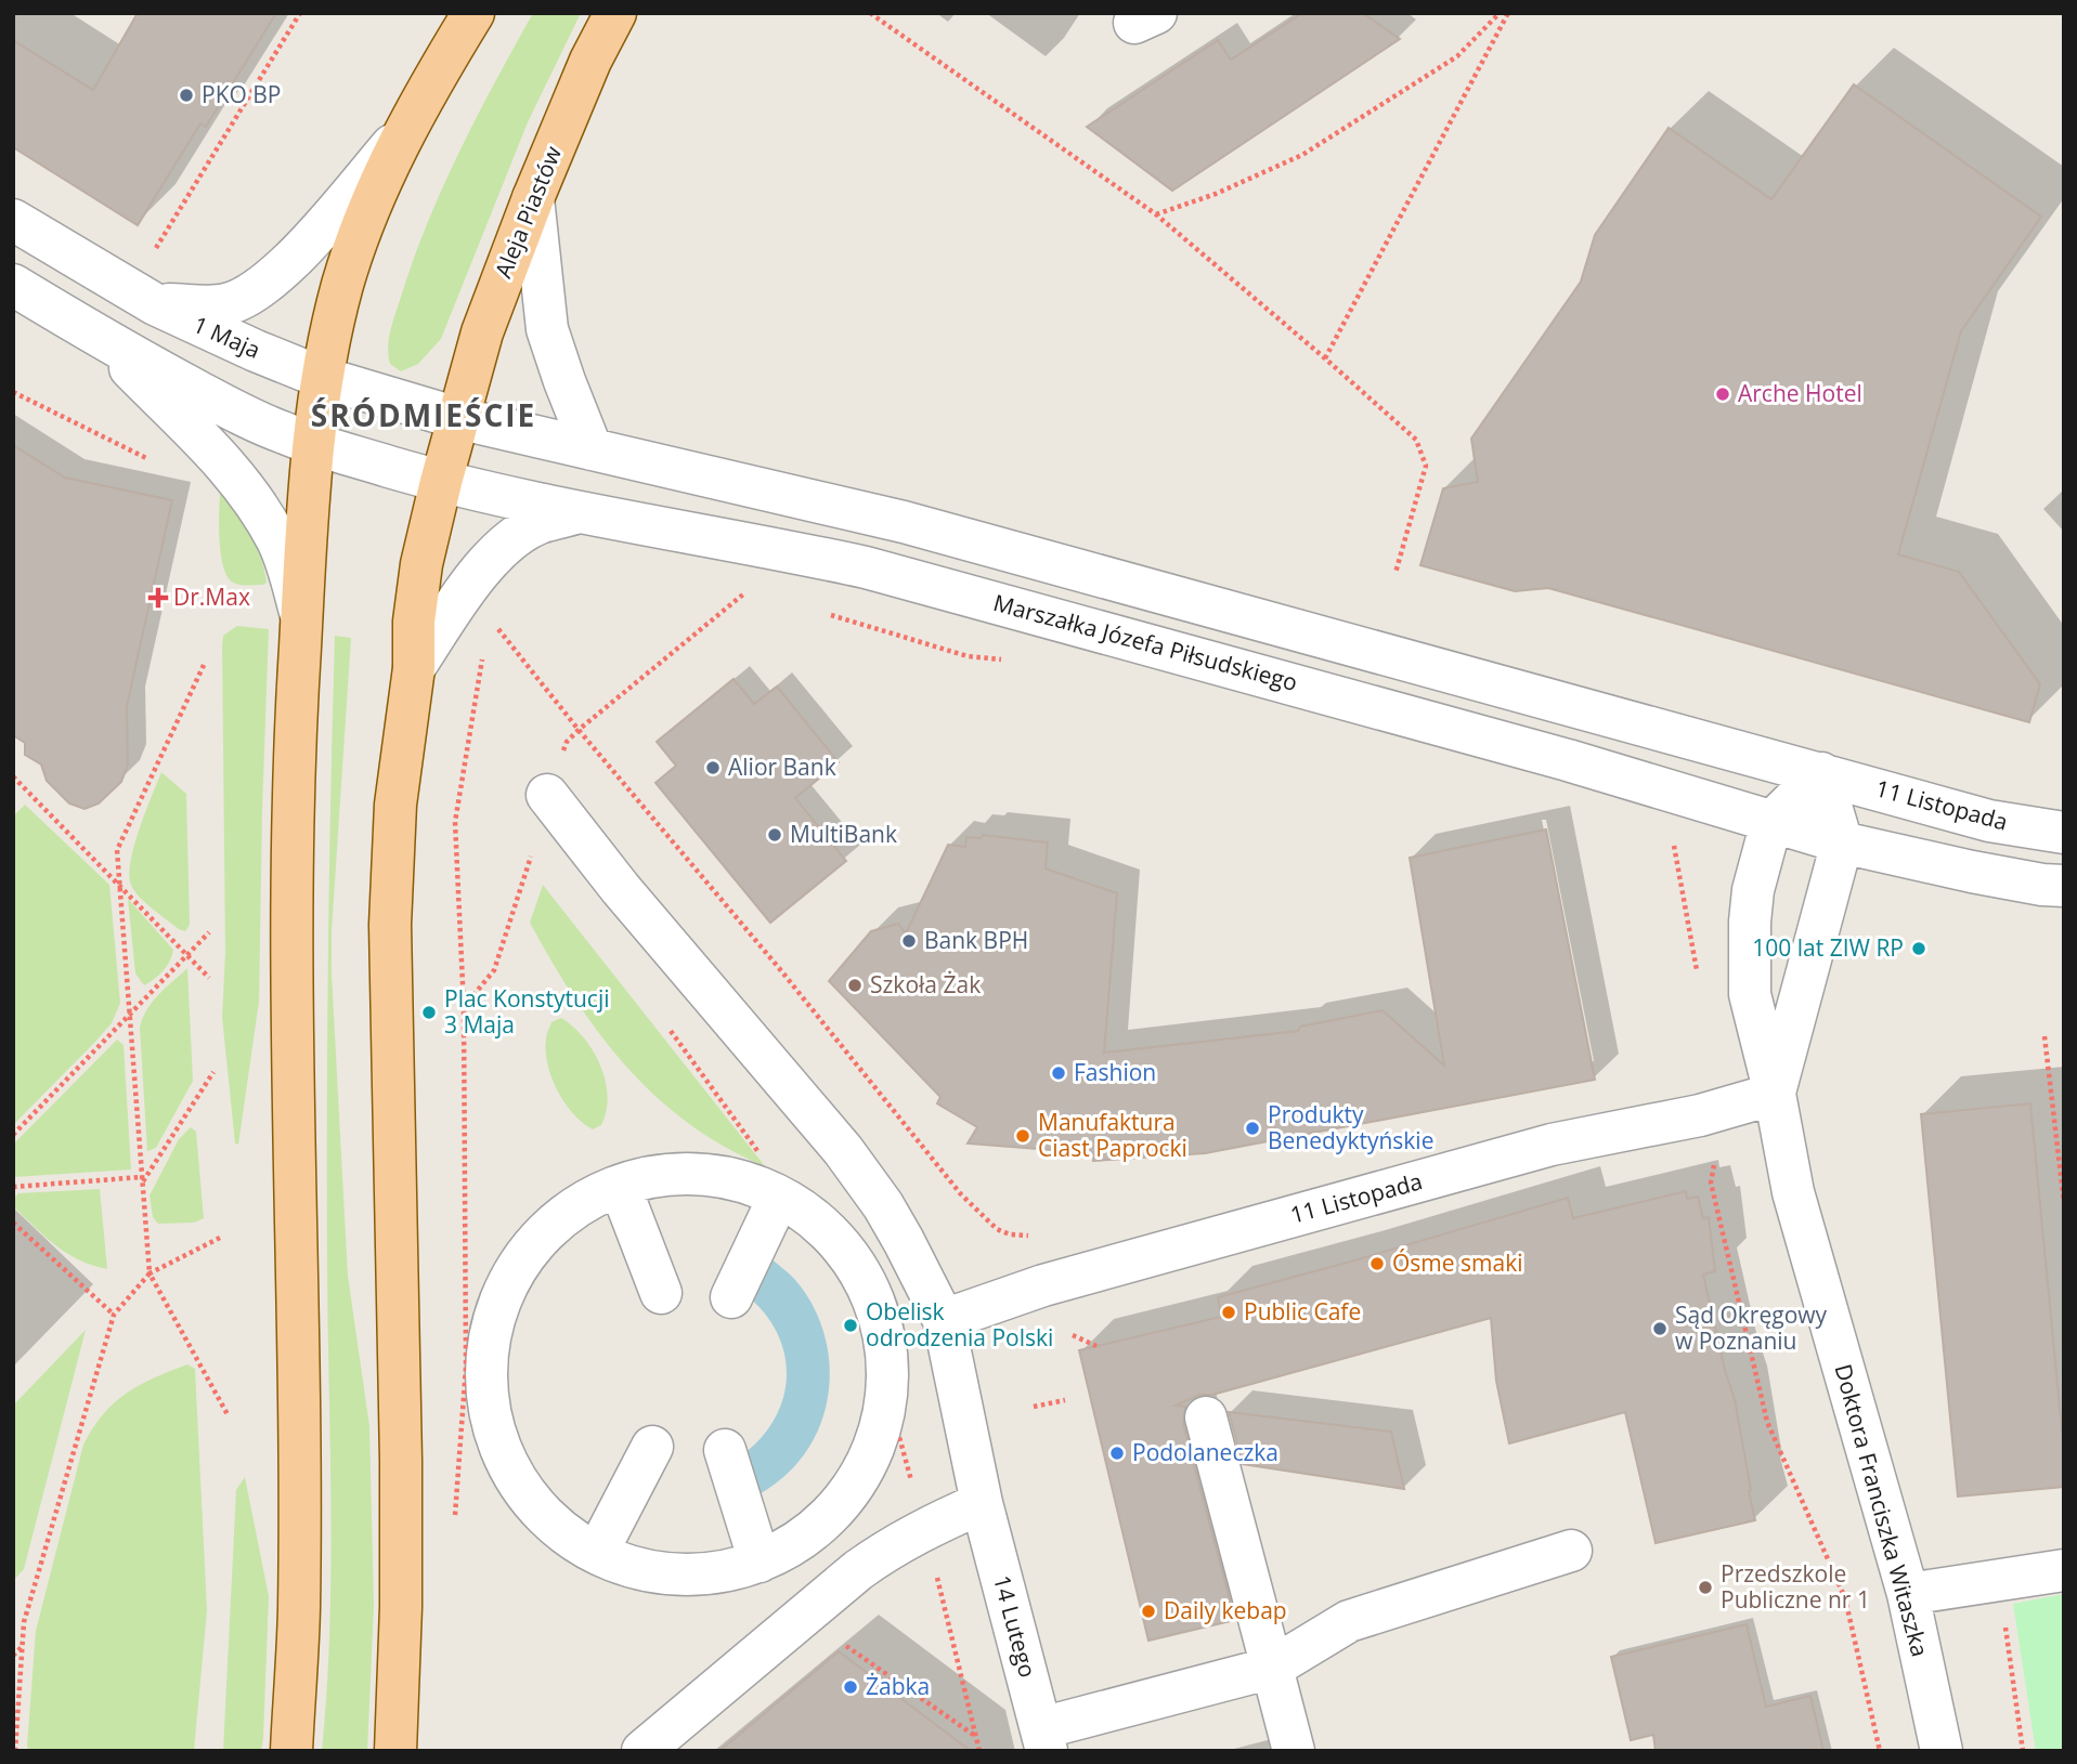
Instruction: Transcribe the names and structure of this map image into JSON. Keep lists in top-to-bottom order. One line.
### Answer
{"streets":{"main road":["Aleja Piastów"],"street":["1 Maja","Marszałka Józefa Piłsudskiego","11 Listopada","Doktora Franciszka Witaszka","14 Lutego"]},"crossings":[["Aleja Piastów","1 Maja"],["Aleja Piastów","Marszałka Józefa Piłsudskiego"],["11 Listopada","Doktora Franciszka Witaszka"]],"districts":["ŚRÓDMIEŚCIE"],"places":{"other":["PKO BP","Arche Hotel","Alior Bank","MultiBank","Bank BPH","100 lat ZIW RP","Szkoła Żak","Plac Konstytucji 3 Maja","Fashion","Produkty Benedyktyńskie","Manufaktura Ciast Paprocki","Ósme smaki","Public Cafe","Obelisk odrodzenia Polski","Sąd Okręgowy w Poznaniu","Podolaneczka","Przedszkole Publiczne nr 1","Daily kebap","Żabka"],"health":["Dr.Max"]}}
